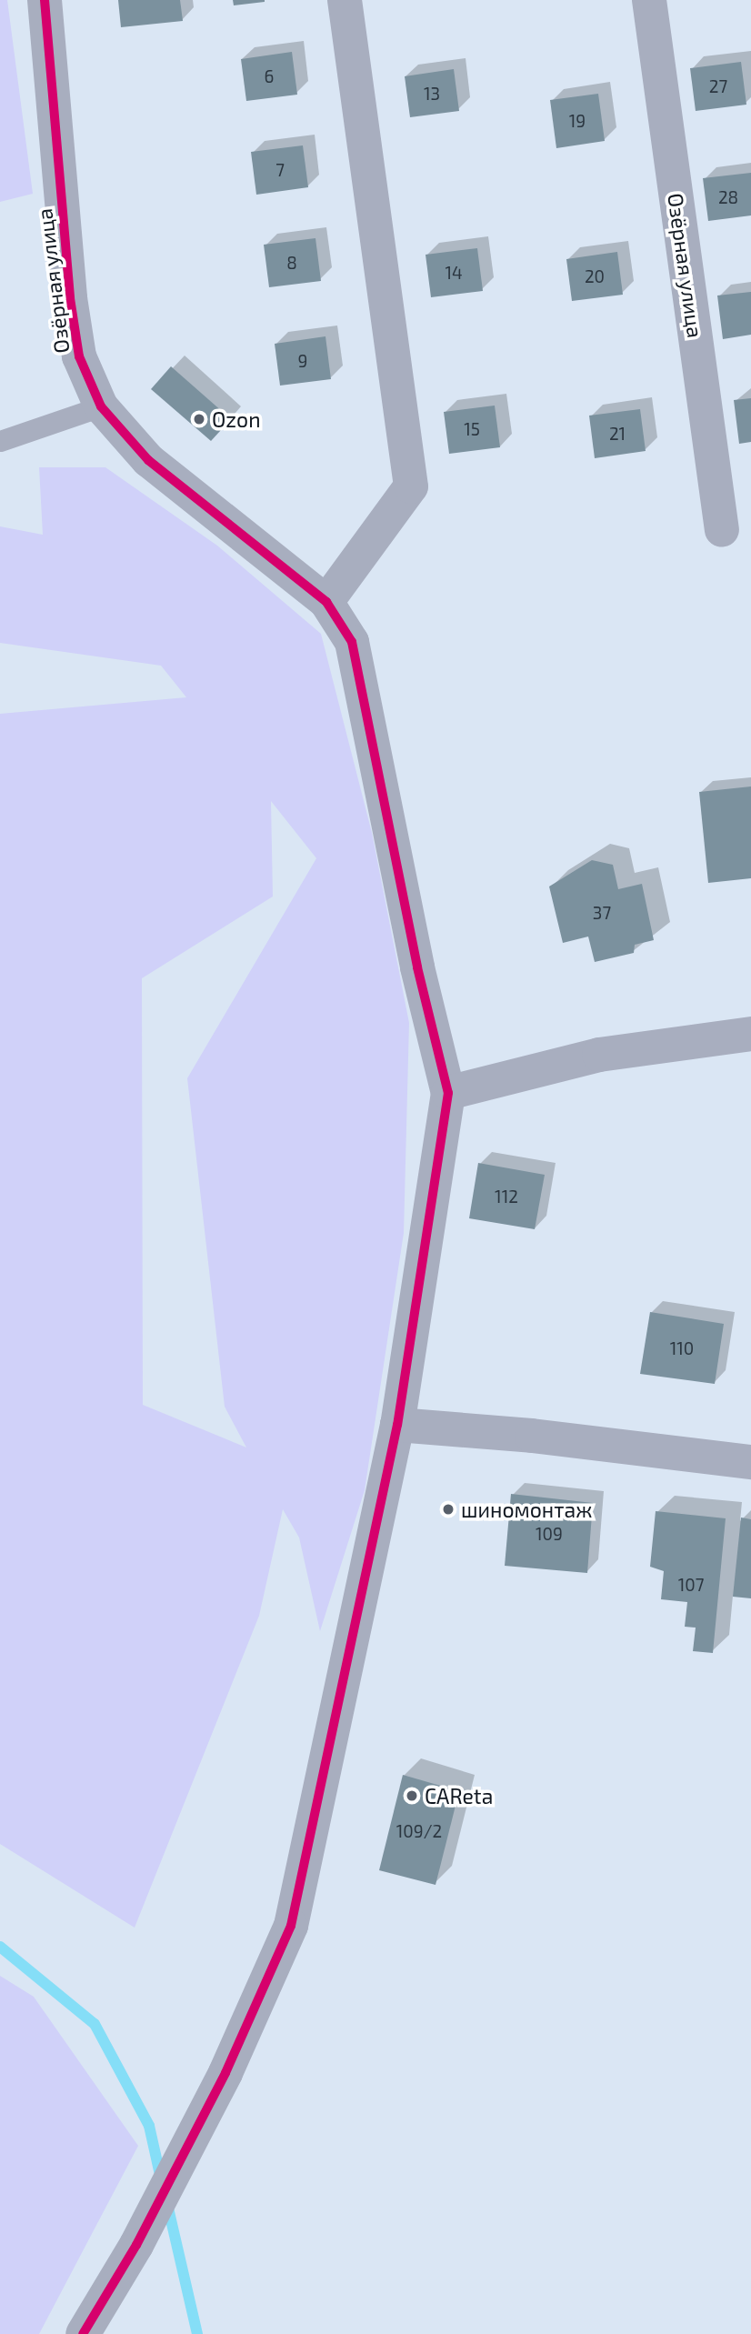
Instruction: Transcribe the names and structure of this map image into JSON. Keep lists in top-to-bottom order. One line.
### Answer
{"streets":{"street":["Озёрная улица"]},"places":["Ozon","шиномонтаж","CAReta"],"house_numbers":["6","27","13","19","7","28","8","14","20","9","15","21","37","112","110","109","107","109/2"]}
